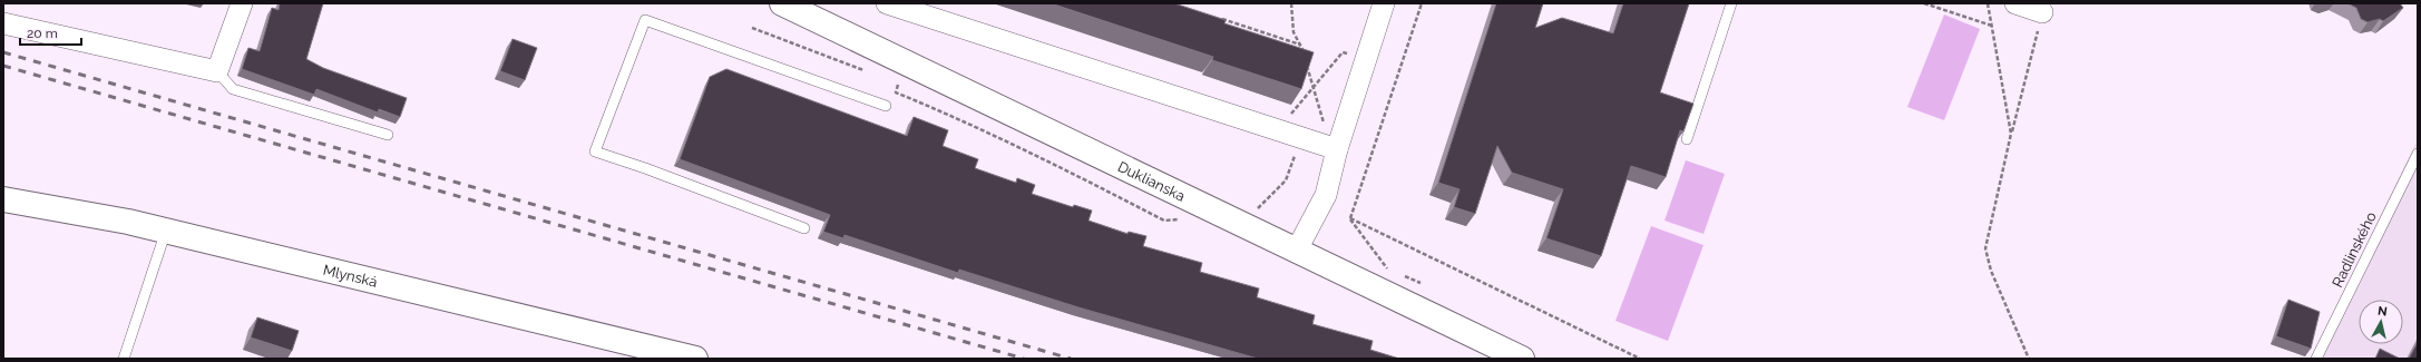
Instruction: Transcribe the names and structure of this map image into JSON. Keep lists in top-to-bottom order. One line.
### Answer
{"streets":{"main road":["Duklianska","Mlynská"],"lane":["Radlinského"]},"scale_bar":"20 m","north":"top"}
